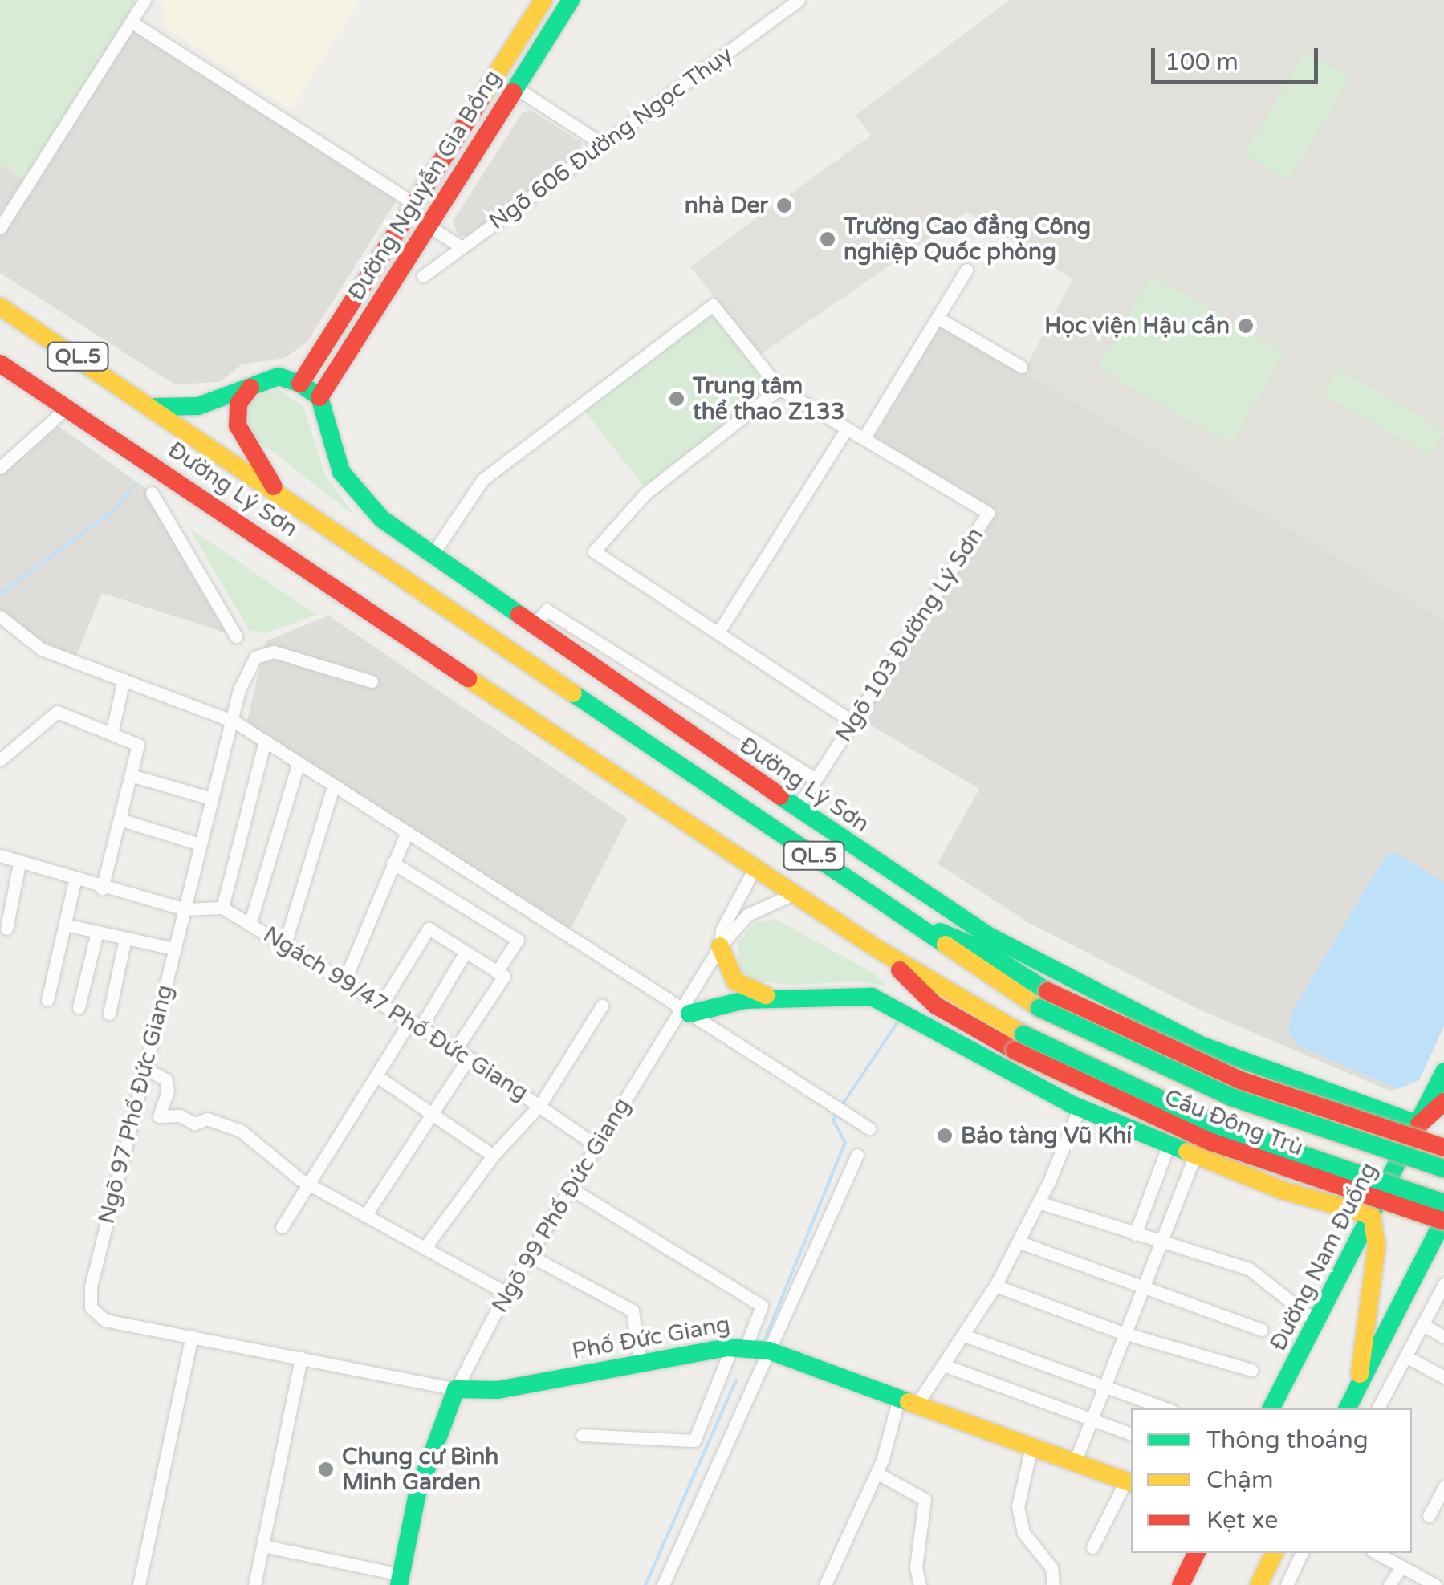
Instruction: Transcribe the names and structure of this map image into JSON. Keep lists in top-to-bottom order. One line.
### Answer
{"streets":{"main road":["Đường Nguyễn Gia Bồng","QL.5","Đường Lý Sơn","Cầu Đông Trù","Đường Nam Đuống","Phố Đức Giang"],"street":["Ngõ 606 Đường Ngọc Thụy","Ngõ 103 Đường Lý Sơn","Ngách 99/47 Phố Đức Giang","Ngõ 97 Phố Đức Giang","Ngõ 99 Phố Đức Giang"]},"crossings":[["Đường Nguyễn Gia Bồng","Đường Lý Sơn"],["Đường Lý Sơn","Ngõ 103 Đường Lý Sơn"],["Đường Lý Sơn","Cầu Đông Trù"],["Đường Lý Sơn","Đường Nam Đuống"],["Ngách 99/47 Phố Đức Giang","Ngõ 99 Phố Đức Giang"],["Ngõ 97 Phố Đức Giang","Ngõ 99 Phố Đức Giang"],["Ngõ 97 Phố Đức Giang","Phố Đức Giang"],["Ngõ 99 Phố Đức Giang","Phố Đức Giang"]],"places":["nhà Der","Trường Cao đẳng Công nghiệp Quốc phòng","Học viện Hậu cần","Trung tâm thể thao Z133","Bảo tàng Vũ Khí","Chung cư Bình Minh Garden"],"legend":["Thông thoáng","Chậm","Kẹt xe"],"scale_bar":"100 m"}
